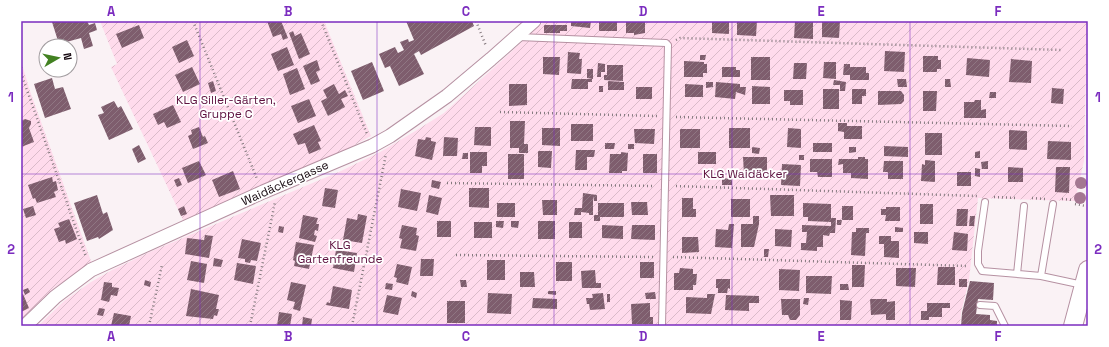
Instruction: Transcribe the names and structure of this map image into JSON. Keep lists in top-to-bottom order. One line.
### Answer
{"streets":{"street":["Waidäckergasse"]},"parks":["KLG Siller-Gärten, Gruppe C","KLG Waidäcker","KLG Gartenfreunde"],"north":"right","grid":{"columns":["A","B","C","D","E","F"],"rows":["1","2"]}}
